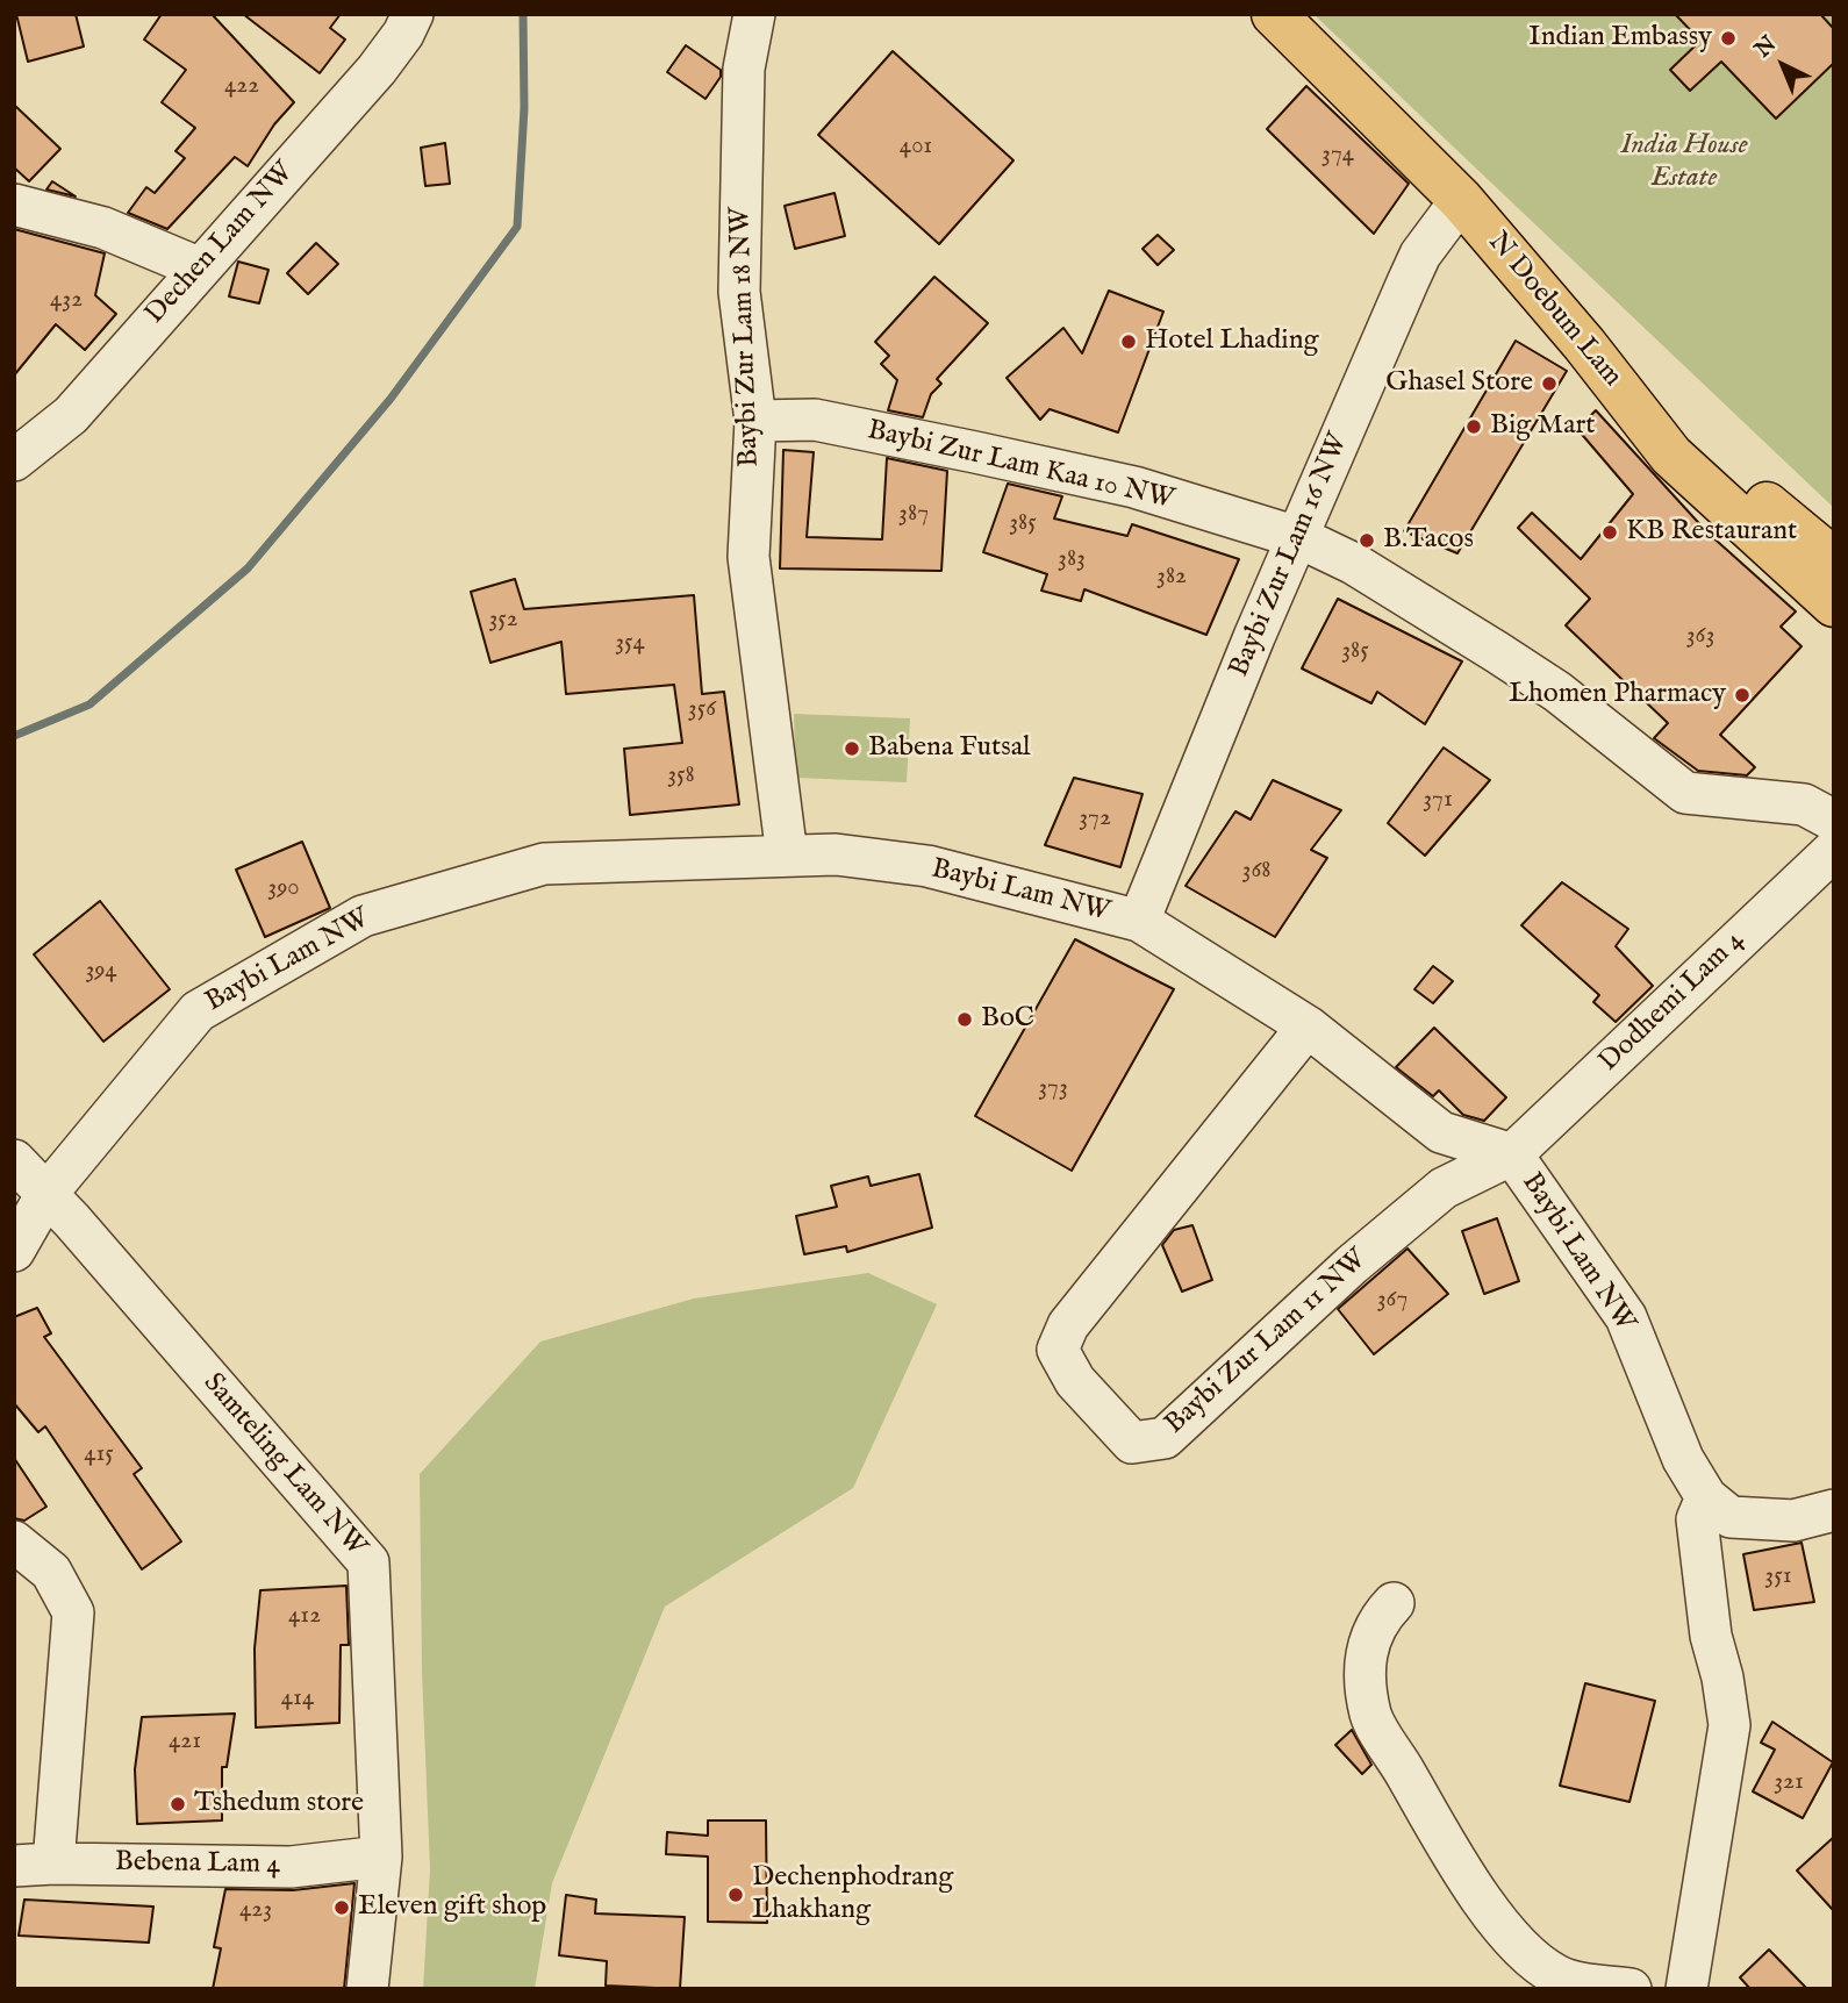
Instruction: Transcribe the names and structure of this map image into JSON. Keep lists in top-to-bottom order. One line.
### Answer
{"streets":{"main road":["N Doebum Lam"],"street":["Dechen Lam NW","Baybi Zur Lam 18 NW","Baybi Zur Lam Kaa 10 NW","Baybi Zur Lam 16 NW","Baybi Lam NW","Dodhemi Lam 4","Baybi Zur Lam 11 NW","Samteling Lam NW","Bebena Lam 4"]},"crossings":[["N Doebum Lam","Baybi Zur Lam 16 NW"],["Baybi Zur Lam 18 NW","Baybi Zur Lam Kaa 10 NW"],["Baybi Zur Lam 18 NW","Baybi Lam NW"],["Baybi Zur Lam Kaa 10 NW","Baybi Zur Lam 16 NW"],["Baybi Zur Lam 16 NW","Baybi Lam NW"],["Baybi Lam NW","Dodhemi Lam 4"],["Baybi Lam NW","Baybi Zur Lam 11 NW"],["Baybi Lam NW","Samteling Lam NW"],["Dodhemi Lam 4","Baybi Zur Lam 11 NW"],["Samteling Lam NW","Bebena Lam 4"]],"parks":["India House Estate"],"places":["Indian Embassy","Hotel Lhading","Ghasel Store","Big Mart","KB Restaurant","B.Tacos","Lhomen Pharmacy","Babena Futsal","BoC","Tshedum store","Dechenphodrang Lhakhang","Eleven gift shop"],"house_numbers":["422","401","374","432","387","385","383","382","352","363","354","385","356","358","371","372","368","390","394","373","367","415","351","412","414","421","321","423"],"north":"top left"}
